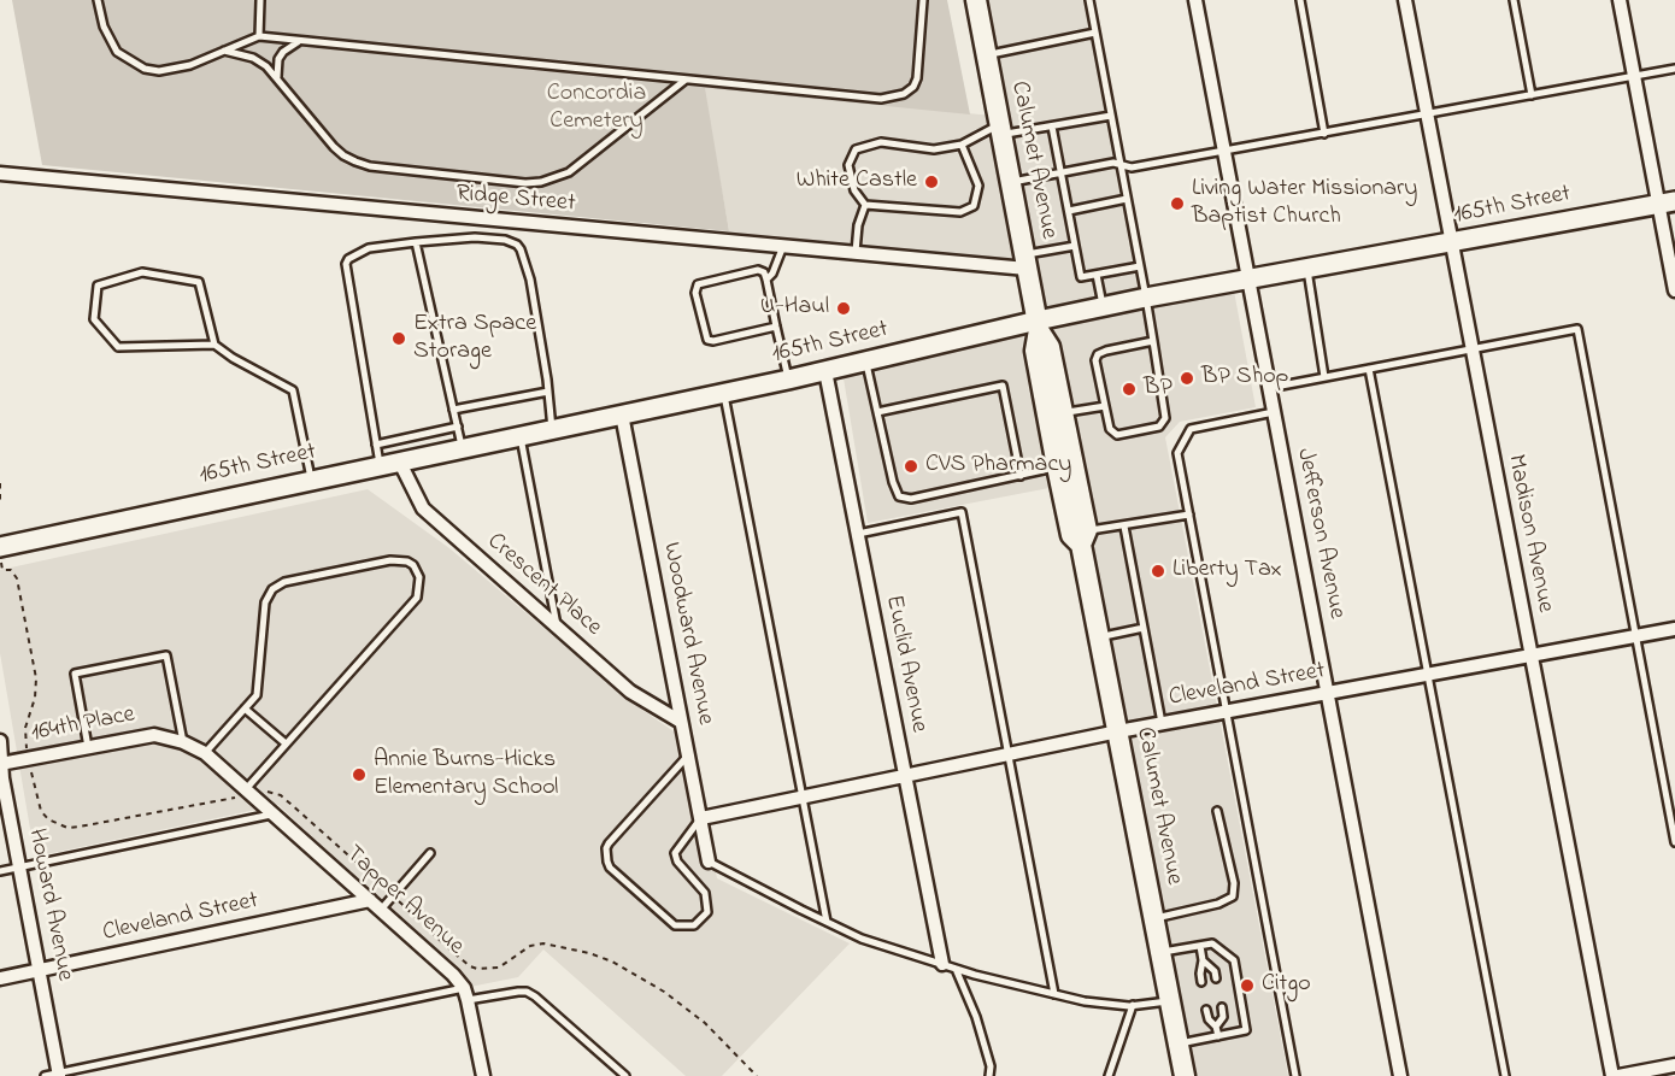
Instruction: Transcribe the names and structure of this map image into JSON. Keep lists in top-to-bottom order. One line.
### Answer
{"streets":{"main road":["Calumet Avenue","165th Street"],"street":["Ridge Street","Jefferson Avenue","Madison Avenue","Crescent Place","Woodward Avenue","Euclid Avenue","Cleveland Street","164th Place","Tapper Avenue","Howard Avenue"]},"crossings":[["Calumet Avenue","Ridge Street"],["Calumet Avenue","165th Street"],["Calumet Avenue","Cleveland Street"],["165th Street","Jefferson Avenue"],["165th Street","Madison Avenue"],["165th Street","Crescent Place"],["165th Street","Woodward Avenue"],["165th Street","Euclid Avenue"],["Jefferson Avenue","Cleveland Street"],["Madison Avenue","Cleveland Street"],["Crescent Place","Woodward Avenue"],["Woodward Avenue","Cleveland Street"],["Euclid Avenue","Cleveland Street"],["Cleveland Street","Tapper Avenue"],["Cleveland Street","Howard Avenue"],["164th Place","Tapper Avenue"],["164th Place","Howard Avenue"]],"parks":["Concordia Cemetery"],"places":["White Castle","Living Water Missionary Baptist Church","U-Haul","Extra Space Storage","BP Shop","BP","CVS Pharmacy","Liberty Tax","Annie Burns-Hicks Elementary School","Citgo"]}
